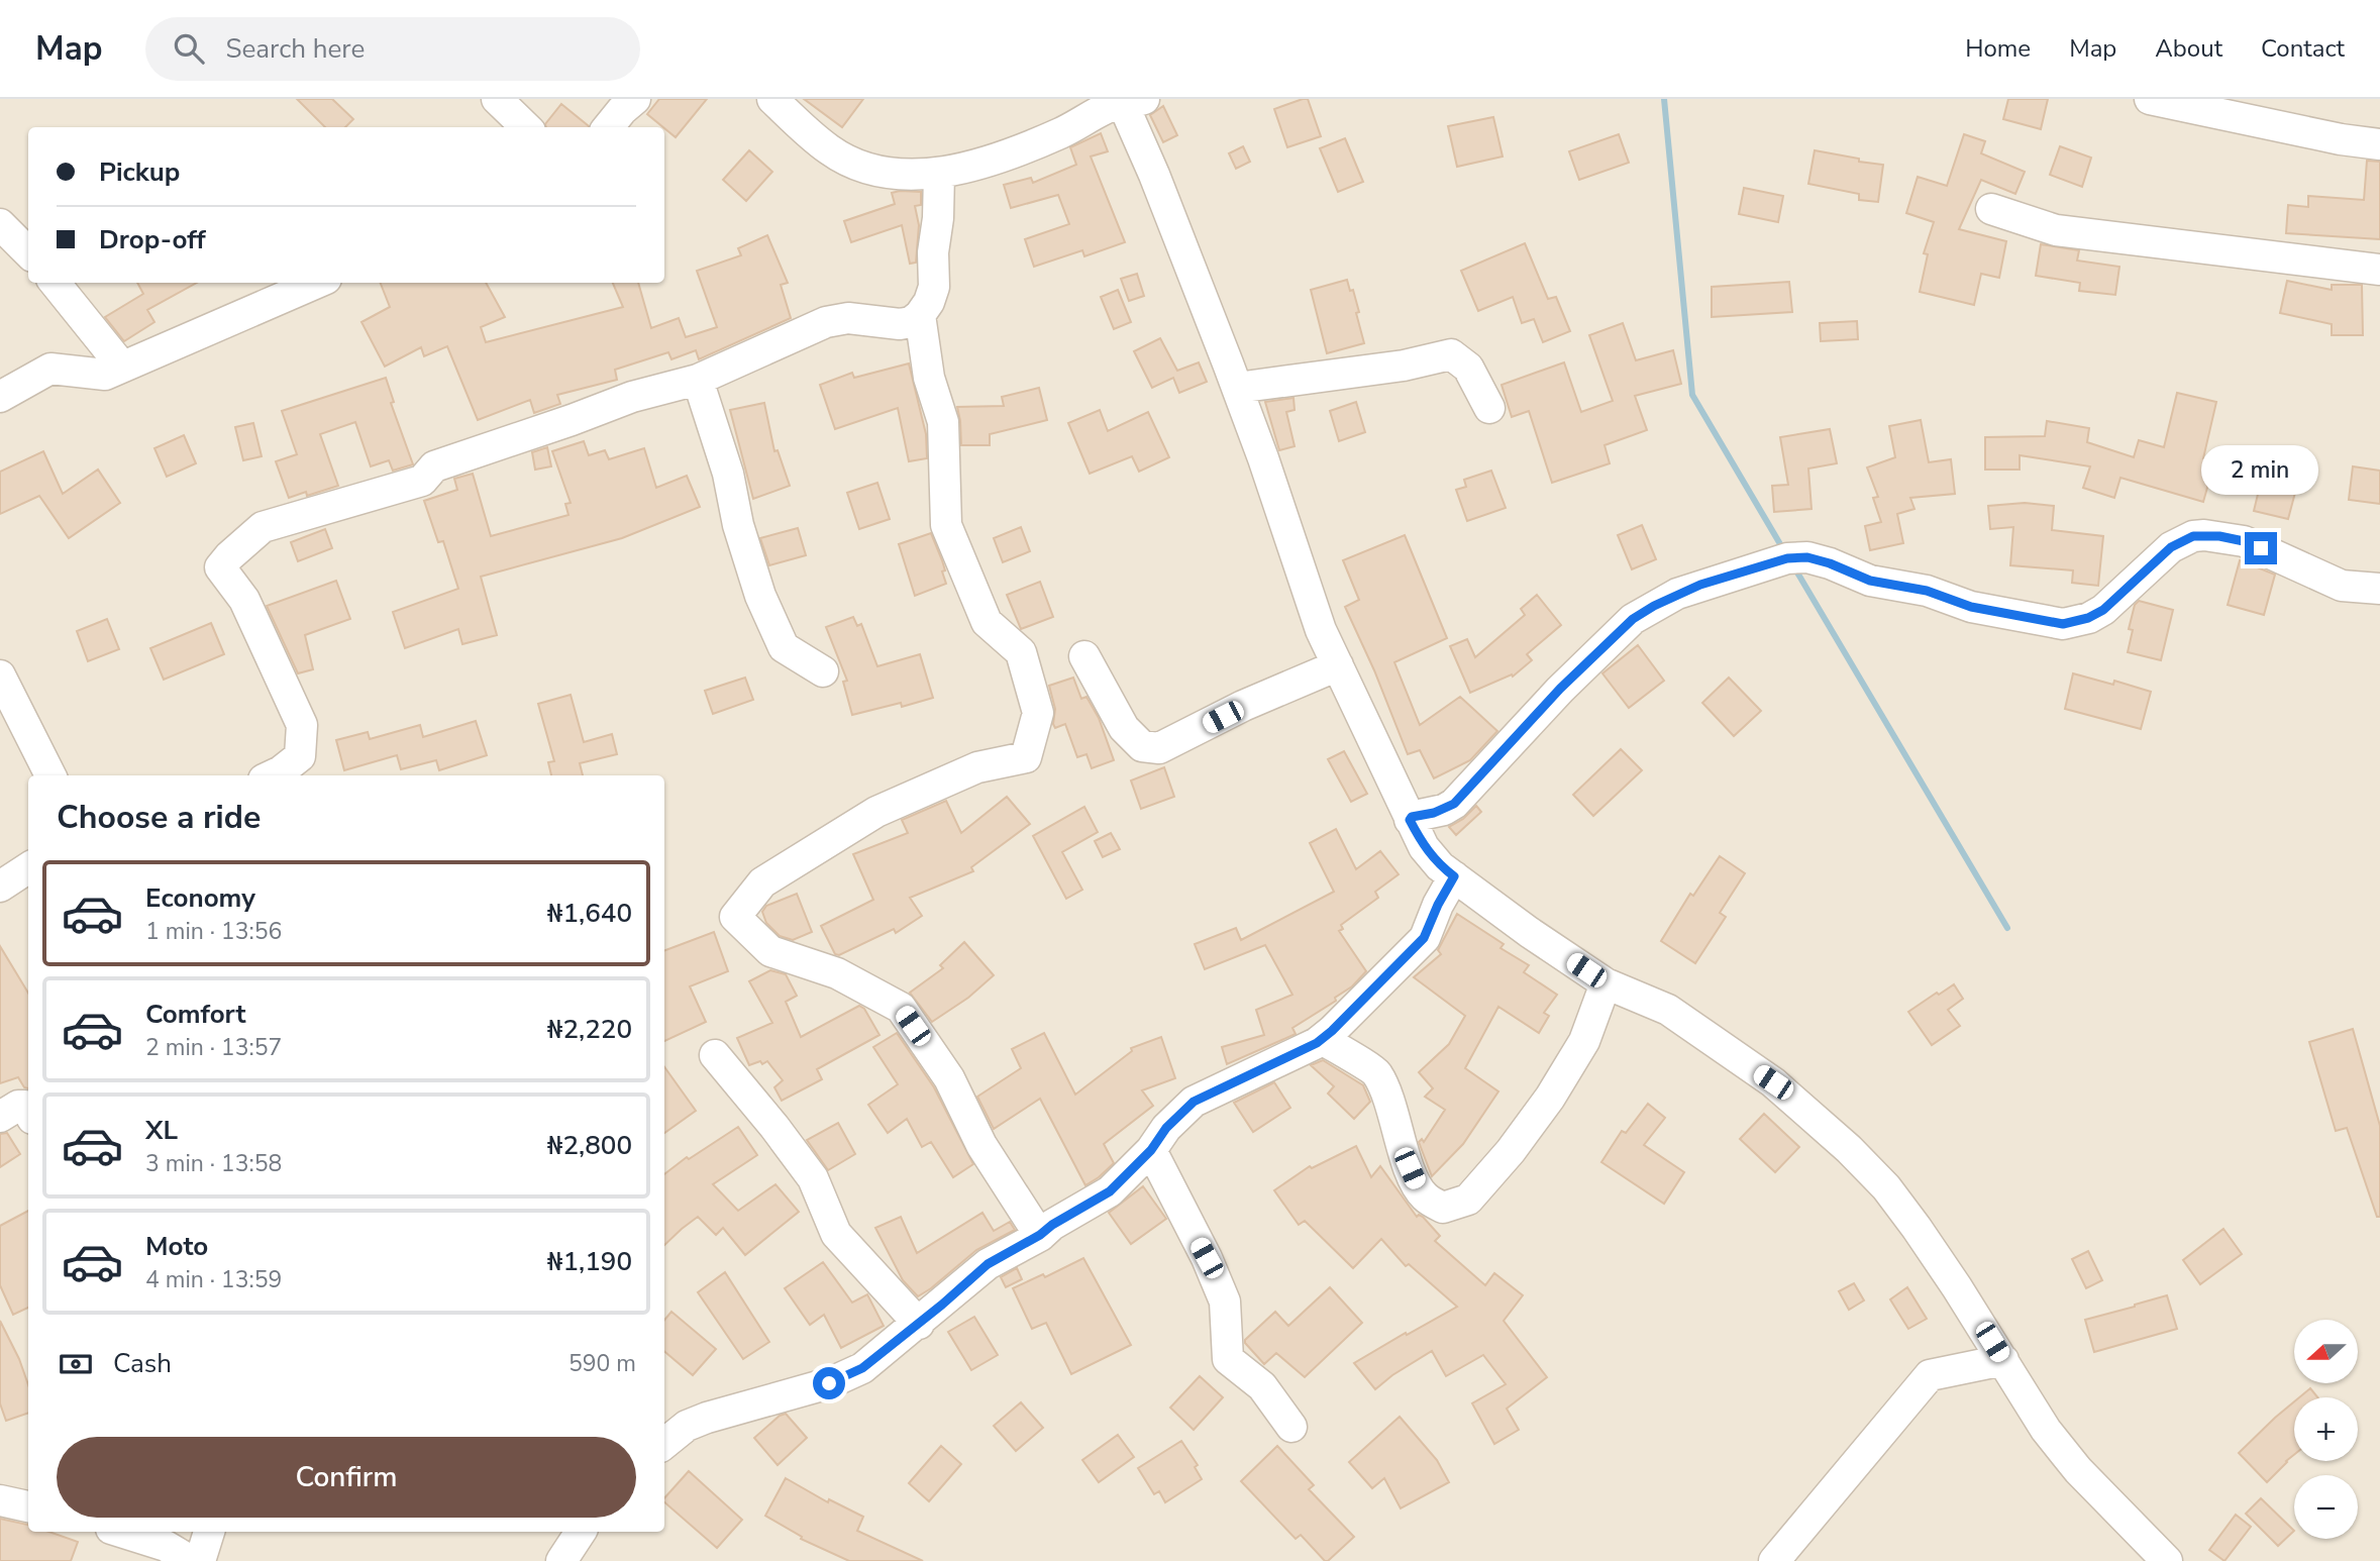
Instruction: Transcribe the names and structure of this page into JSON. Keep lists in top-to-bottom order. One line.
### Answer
{"north":"left","page":{"header":"Map","search":"Search here","nav":["Home","Map","About","Contact"],"banner":["Pickup","Drop-off"],"bubble":"2 min","heading":"Choose a ride","list":[{"name":"Economy","note":"1 min · 13:56","value":"₦1,640"},{"name":"Comfort","note":"2 min · 13:57","value":"₦2,220"},{"name":"XL","note":"3 min · 13:58","value":"₦2,800"},{"name":"Moto","note":"4 min · 13:59","value":"₦1,190"}],"map_buttons":["+","−"],"pay":["Cash","590 m"],"buttons":"Confirm"}}
